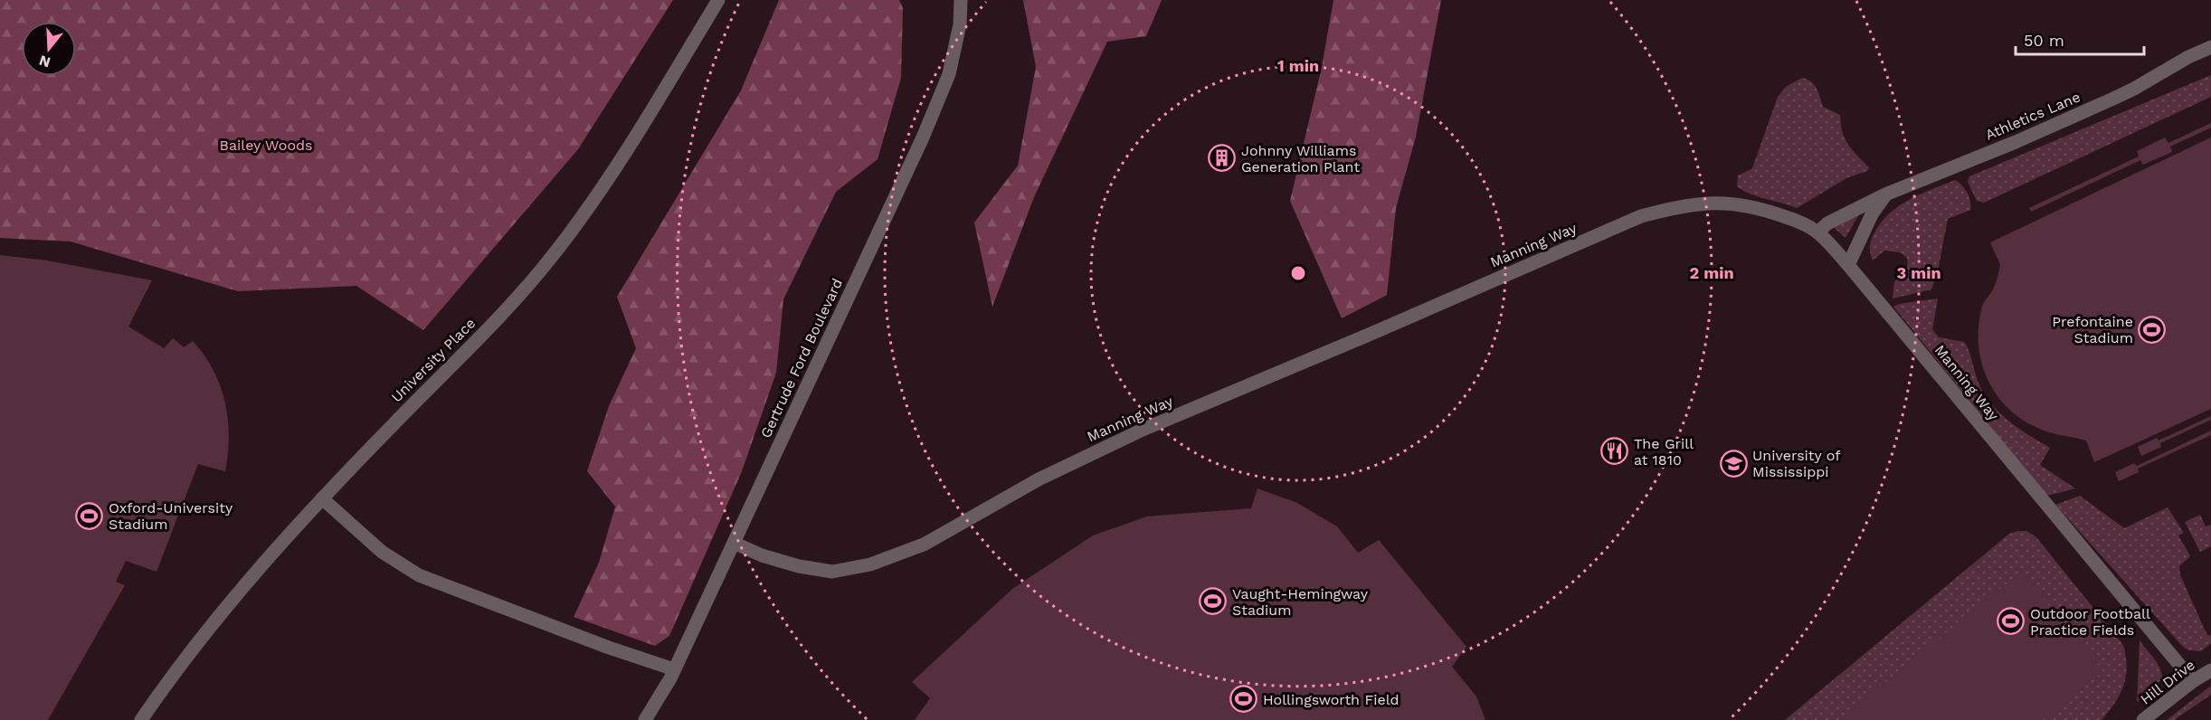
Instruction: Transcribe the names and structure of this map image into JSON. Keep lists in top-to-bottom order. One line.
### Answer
{"streets":{"street":["Athletics Lane","Manning Way","Gertrude Ford Boulevard","University Place","Hill Drive"]},"crossings":[["Athletics Lane","Manning Way"],["Manning Way","Gertrude Ford Boulevard"],["Manning Way","Hill Drive"]],"parks":["Bailey Woods"],"places":{"building":["Johnny Williams Generation Plant"],"sports":["Prefontaine Stadium","Oxford-University Stadium","Vaught-Hemingway Stadium","Outdoor Football Practice Fields","Hollingsworth Field"],"restaurant":["The Grill at 1810"],"school or university":["University of Mississippi"]},"scale_bar":"50 m","north":"bottom","rings":["1 min","2 min","3 min"]}
